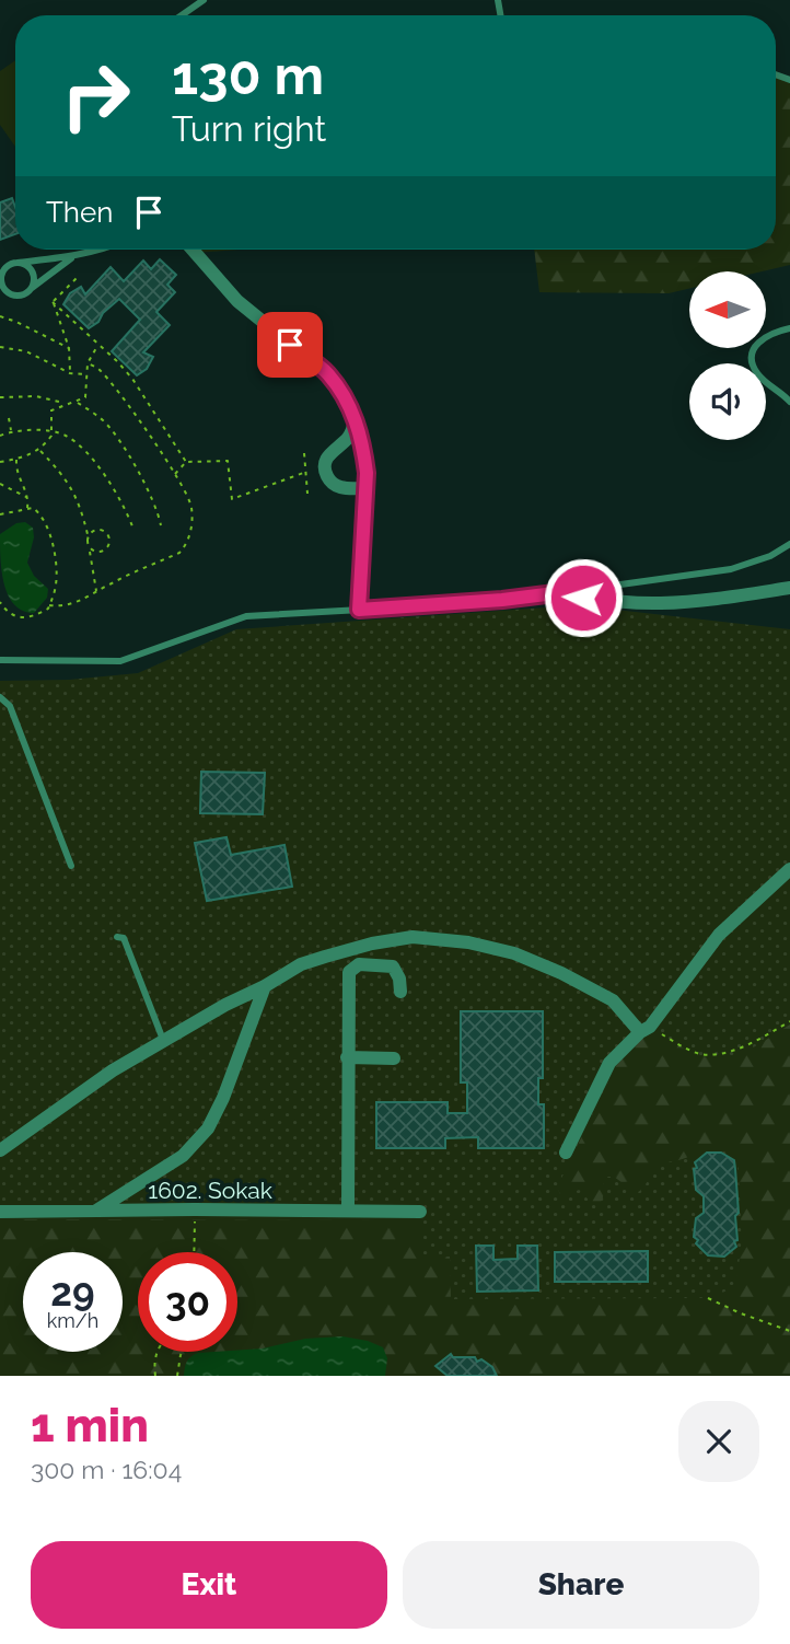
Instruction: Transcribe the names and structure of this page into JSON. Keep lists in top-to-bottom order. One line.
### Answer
{"streets":{"street":["1602. Sokak"]},"north":"left","page":{"turn":["130 m","Turn right"],"then":"Then","speed":"29 km/h","limit":"30","heading":["1 min","300 m · 16:04"],"buttons":["Exit","Share"]}}
